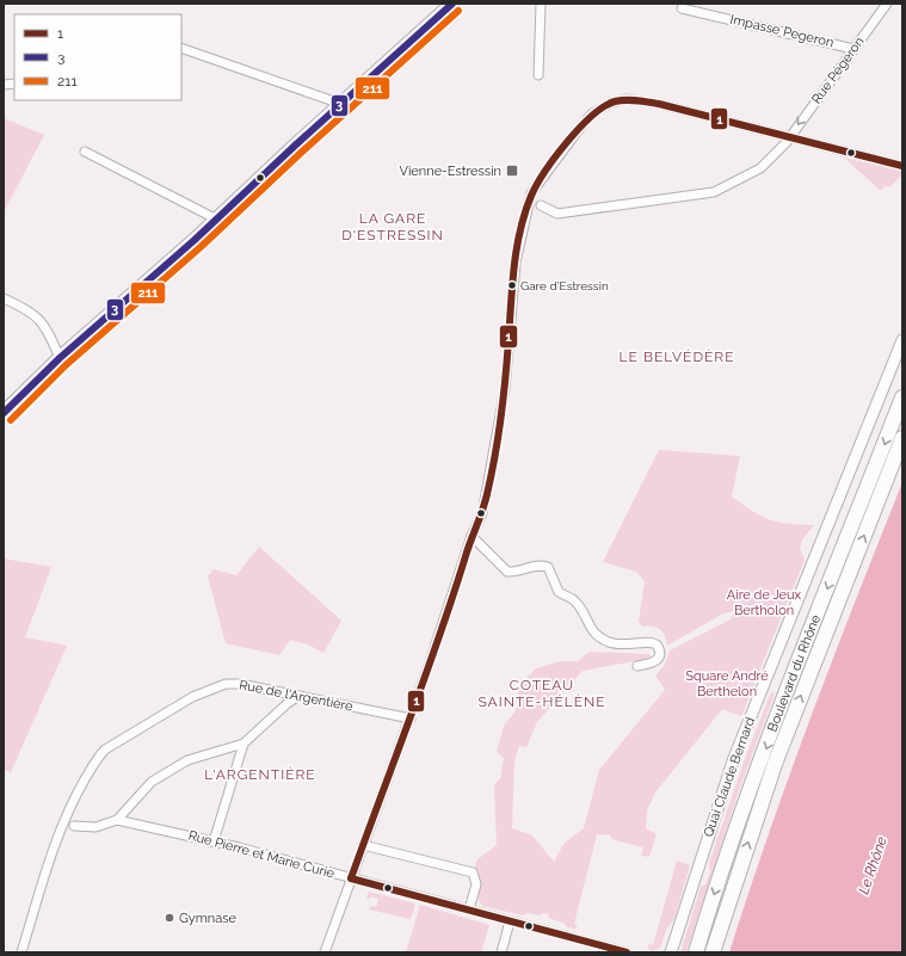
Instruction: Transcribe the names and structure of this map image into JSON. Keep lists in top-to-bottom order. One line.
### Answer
{"streets":{"highway":["Boulevard du Rhône"],"main road":["Quai Claude Bernard"],"street":["Impasse Pegeron","Rue Pégeron","Rue de l'Argentière","Rue Pierre et Marie Curie"]},"crossings":[["Impasse Pegeron","Rue Pégeron"]],"districts":["LA GARE D'ESTRESSIN","LE BELVÉDÈRE","COTEAU SAINTE-HÉLÈNE","L'ARGENTIÈRE"],"water":["Le Rhône"],"parks":["Aire de Jeux Bertholon","Square André Berthelon"],"places":{"transit":["Vienne-Estressin"],"other":["Gare d'Estressin","Gymnase"]},"lines":["transit line 3","transit line 211","transit line 1"],"legend":["1","3","211"]}
